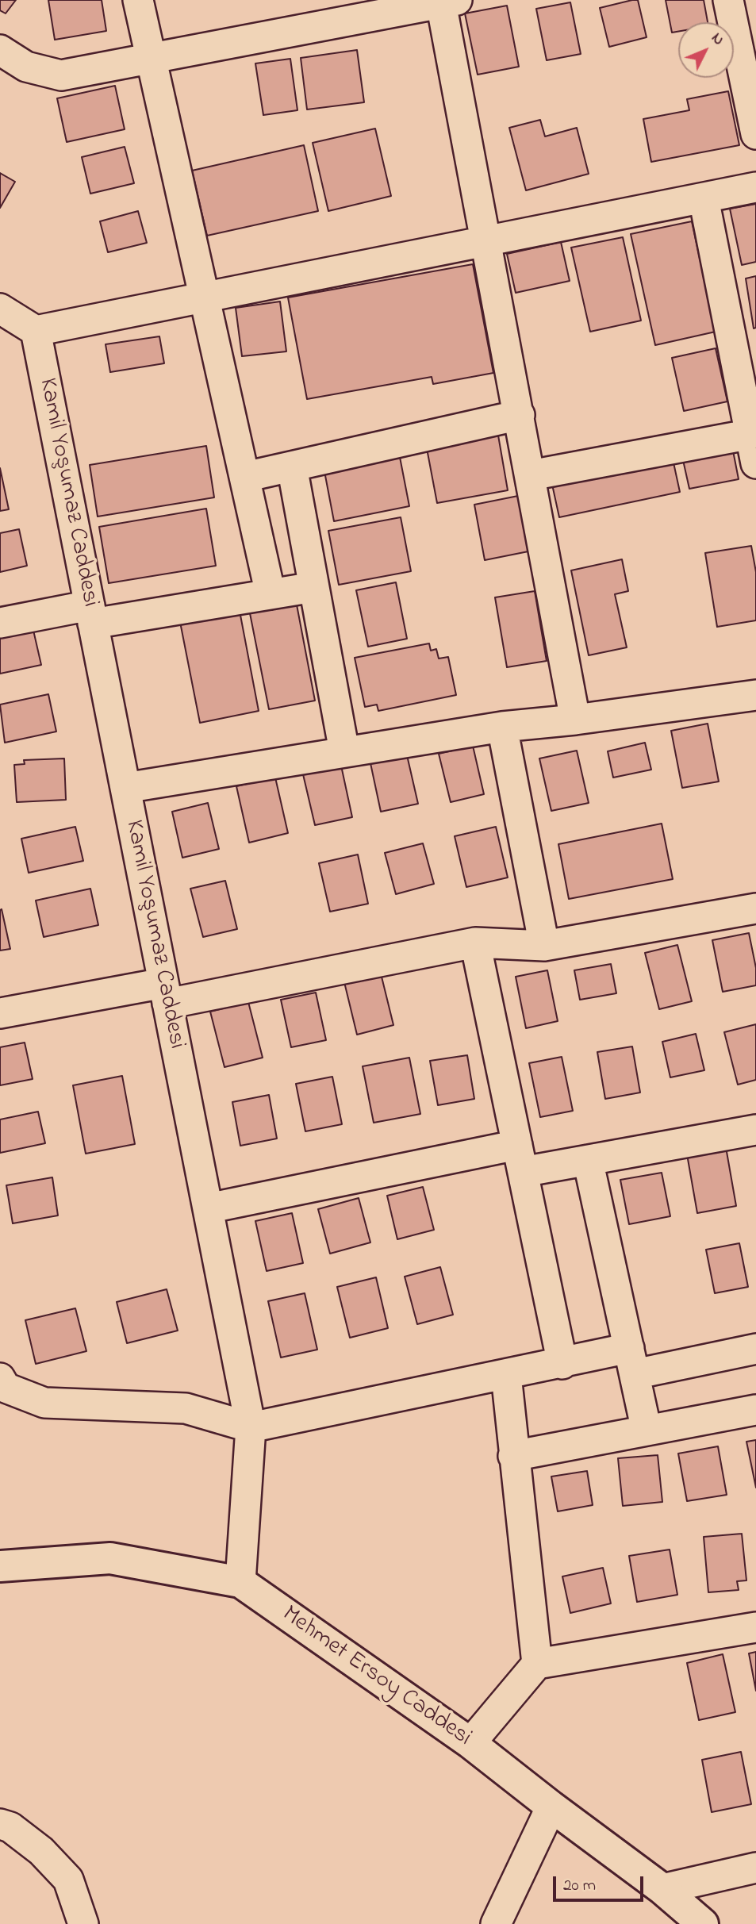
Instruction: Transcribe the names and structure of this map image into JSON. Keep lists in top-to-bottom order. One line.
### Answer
{"streets":{"street":["Kamil Yoşumaz Caddesi","Mehmet Ersoy Caddesi"]},"crossings":[["Kamil Yoşumaz Caddesi","Mehmet Ersoy Caddesi"]],"scale_bar":"20 m","north":"top right"}
